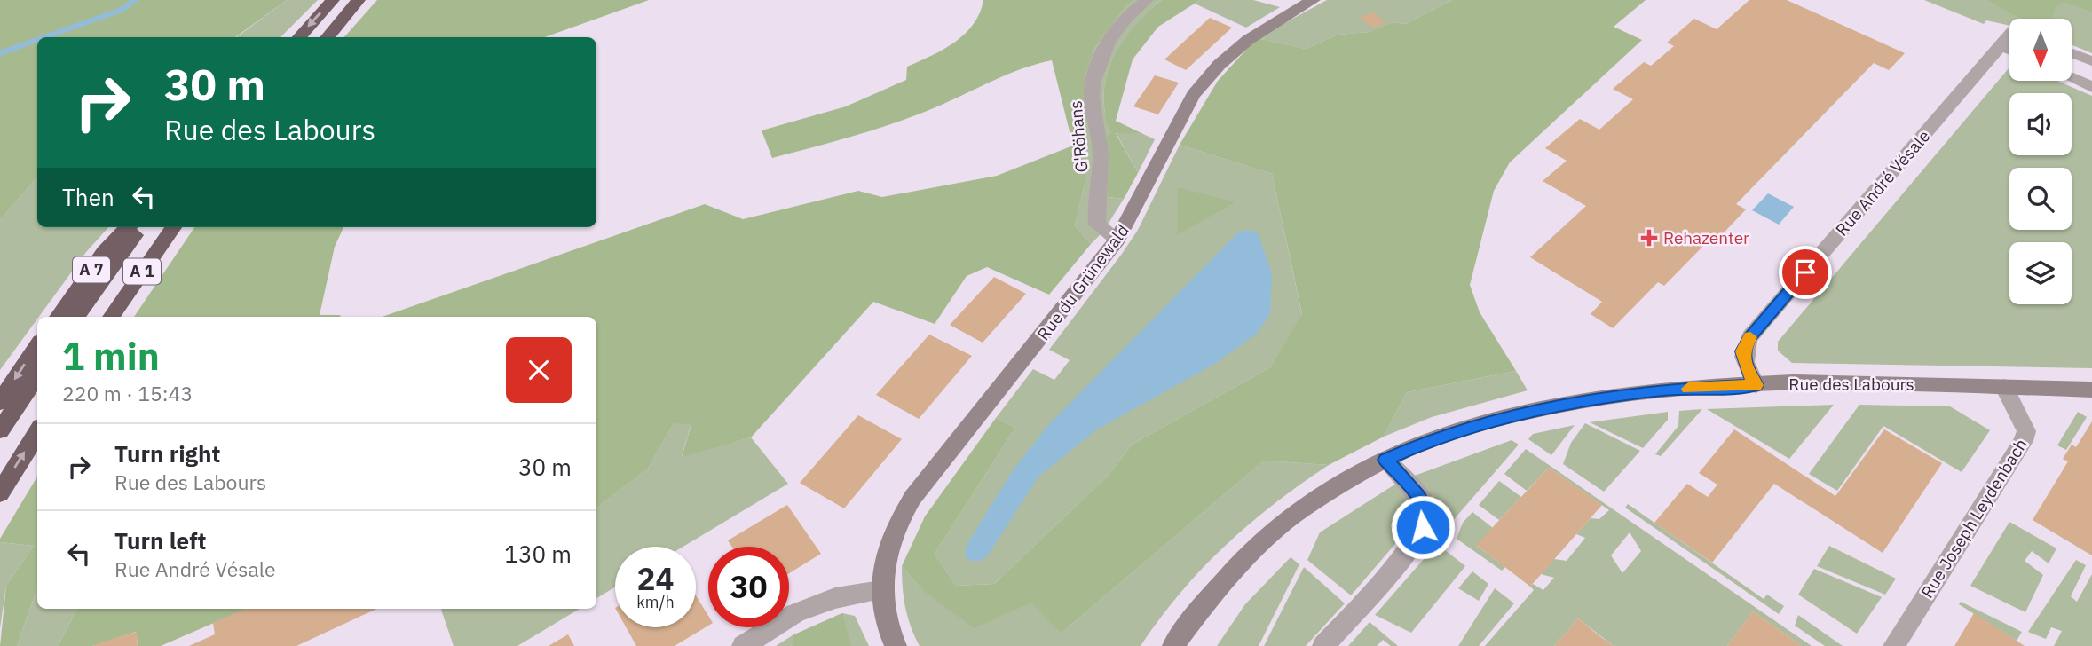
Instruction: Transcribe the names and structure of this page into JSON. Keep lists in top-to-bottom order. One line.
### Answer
{"streets":{"highway":["A 7","A 1"],"main road":["Rue du Grünewald","Rue des Labours"],"street":["G'Röhans","Rue André Vésale","Rue Joseph Leydenbach"]},"crossings":[["G'Röhans","Rue du Grünewald"],["Rue André Vésale","Rue des Labours"],["Rue des Labours","Rue Joseph Leydenbach"]],"places":{"health":["Rehazenter"]},"north":"bottom","page":{"turn":["30 m","Rue des Labours"],"then":"Then","heading":["1 min","220 m · 15:43"],"list":[{"name":"Turn right","note":"Rue des Labours","value":"30 m"},{"name":"Turn left","note":"Rue André Vésale","value":"130 m"}],"speed":"24 km/h","limit":"30"}}
